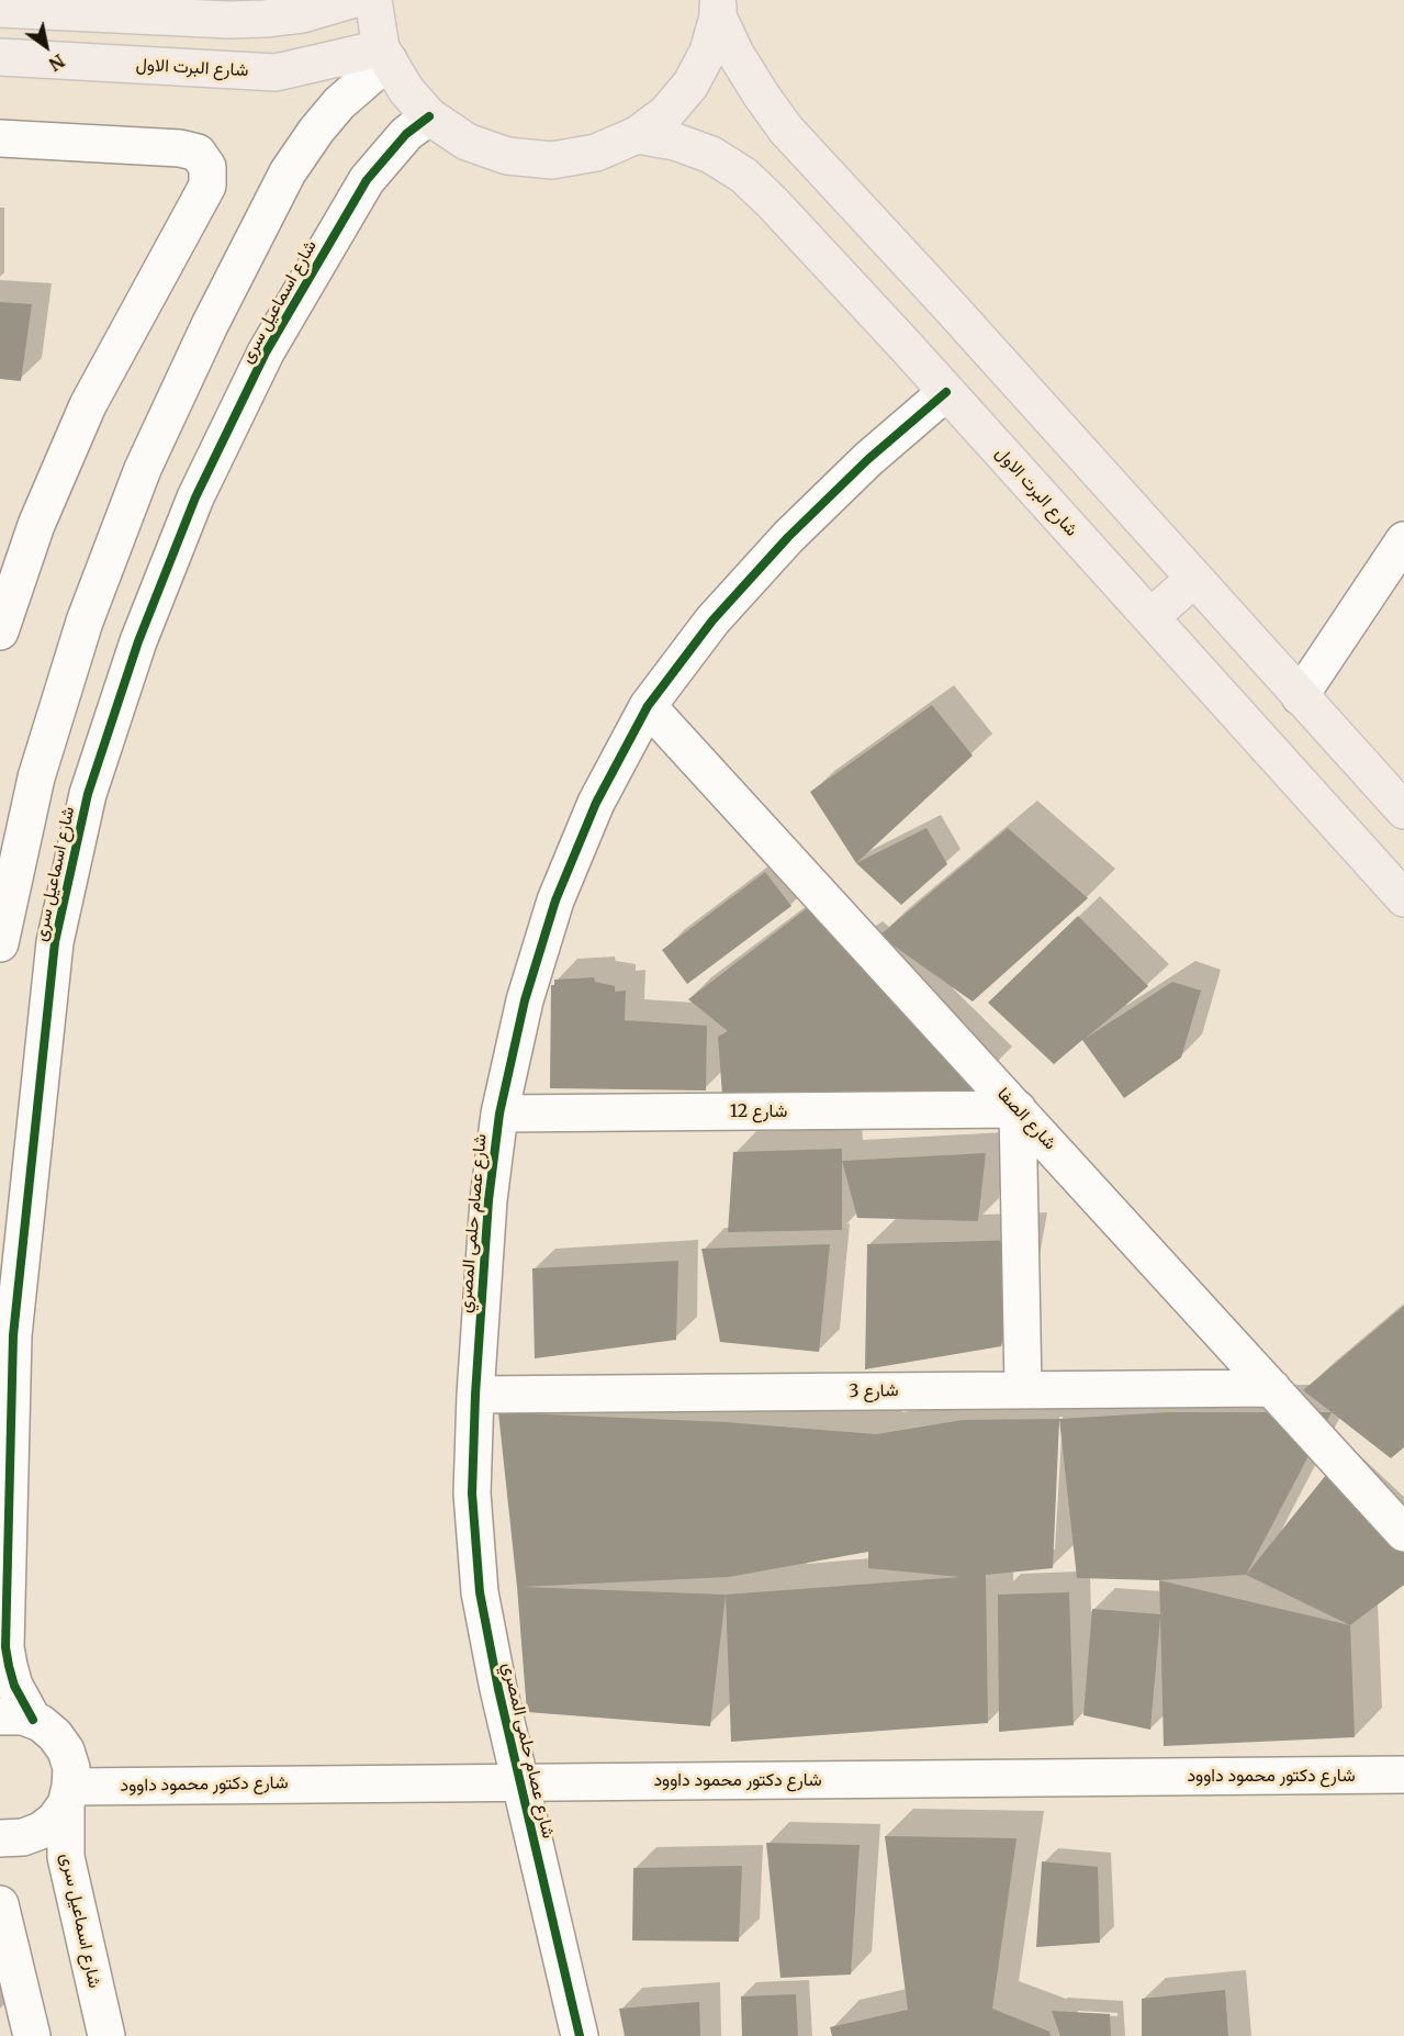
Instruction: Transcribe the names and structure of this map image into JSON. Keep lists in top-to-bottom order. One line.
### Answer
{"streets":{"main road":["شارع البرت الاول"],"street":["شارع اسماعيل سرى","شارع 12","شارع الصفا","شارع عصام حلمى المصري","شارع 3","شارع دكتور محمود داوود"]},"crossings":[["شارع البرت الاول","شارع عصام حلمى المصري"],["شارع اسماعيل سرى","شارع دكتور محمود داوود"],["شارع 12","شارع الصفا"],["شارع 12","شارع عصام حلمى المصري"],["شارع الصفا","شارع عصام حلمى المصري"],["شارع الصفا","شارع 3"],["شارع عصام حلمى المصري","شارع 3"],["شارع عصام حلمى المصري","شارع دكتور محمود داوود"]],"north":"bottom right"}
